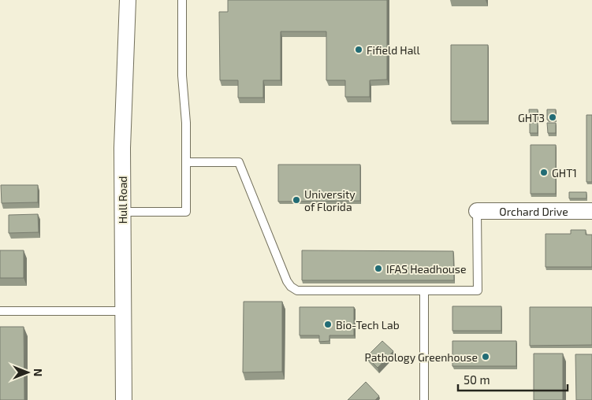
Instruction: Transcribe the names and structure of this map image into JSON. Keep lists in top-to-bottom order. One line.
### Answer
{"streets":{"street":["Hull Road","Orchard Drive"]},"places":["Fifield Hall","GHT3","GHT1","University of Florida","IFAS Headhouse","Bio-Tech Lab","Pathology Greenhouse"],"scale_bar":"50 m","north":"right"}
